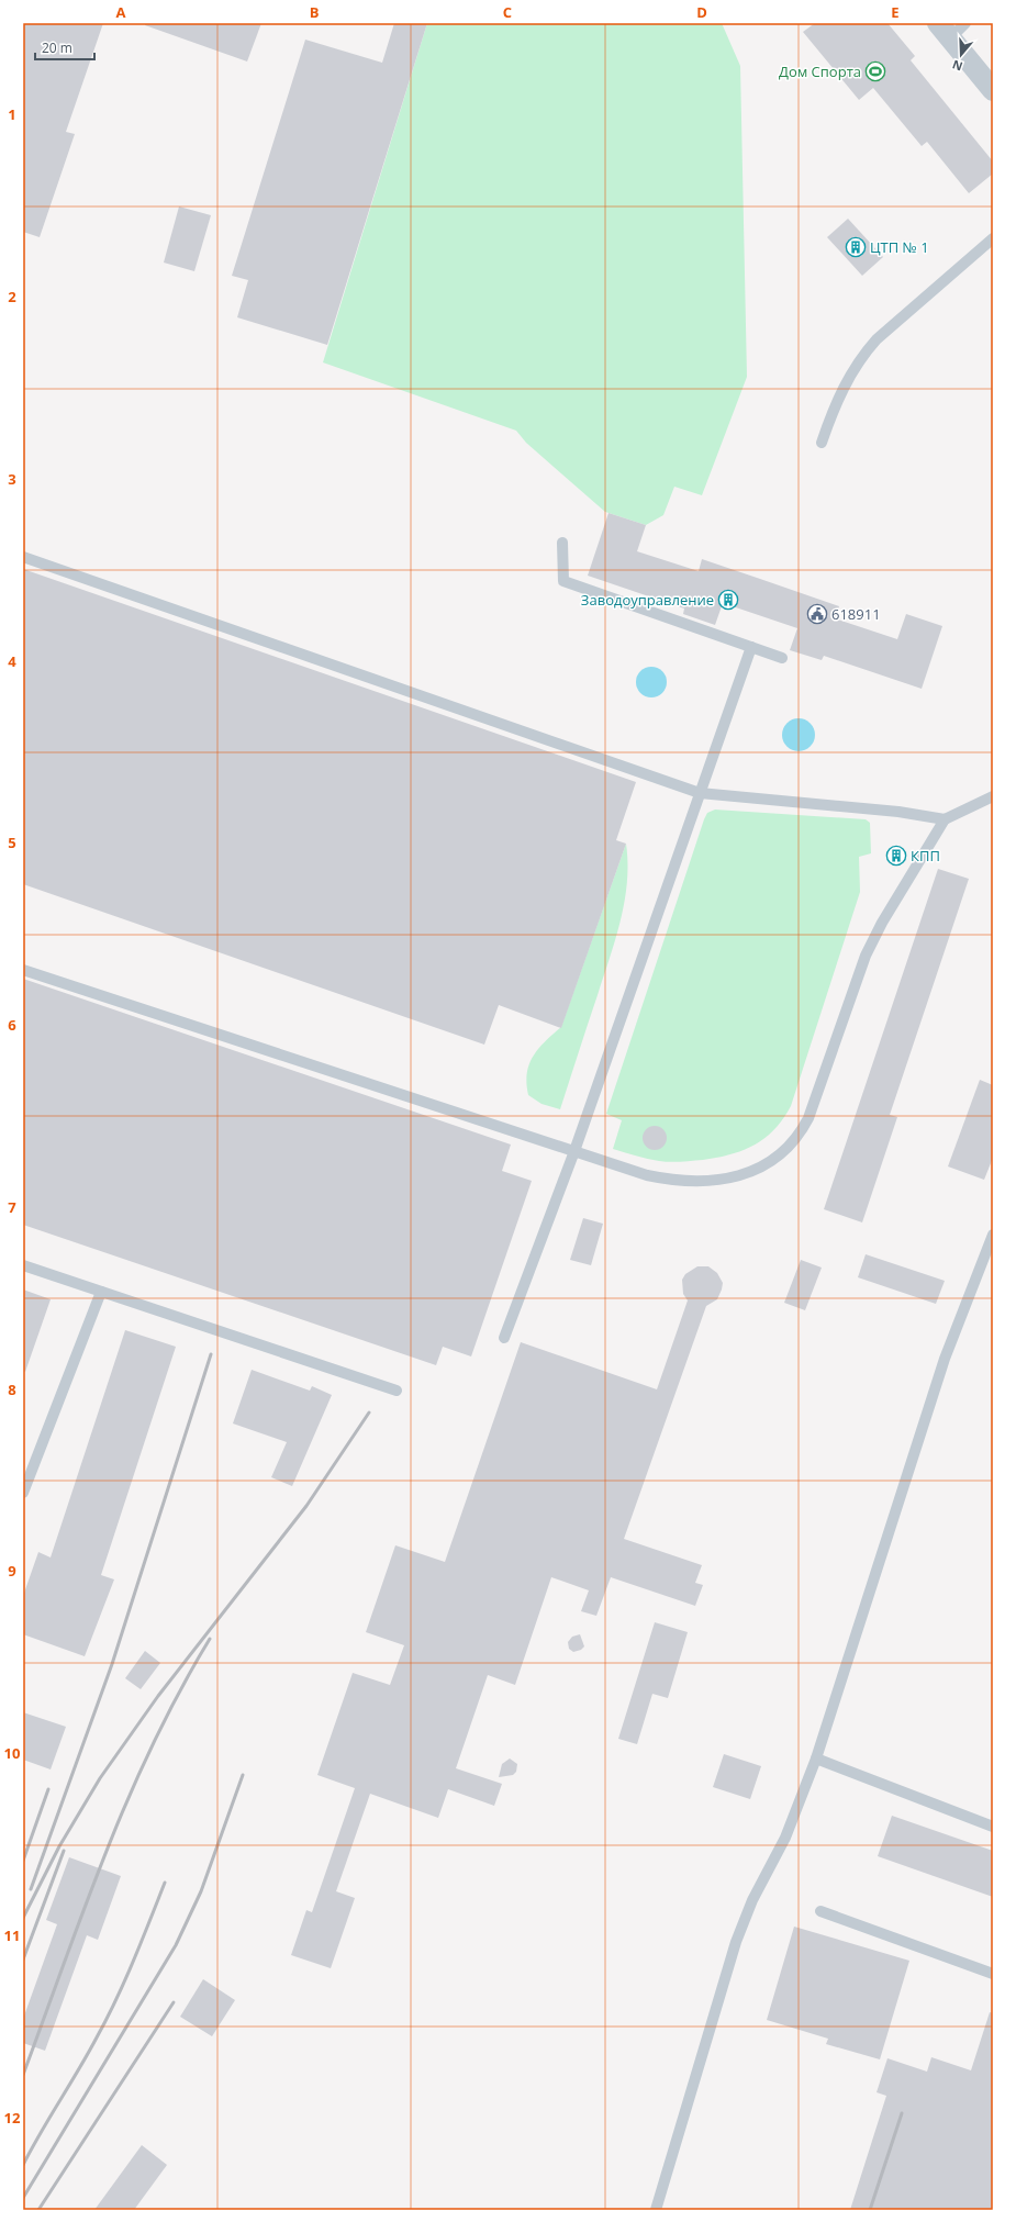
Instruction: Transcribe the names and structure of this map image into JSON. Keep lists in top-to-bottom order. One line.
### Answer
{"places":{"sports":["Дом Спорта"],"building":["ЦТП № 1","Заводоуправление","КПП"],"public building":["618911"]},"scale_bar":"20 m","north":"bottom","grid":{"columns":["A","B","C","D","E"],"rows":["1","2","3","4","5","6","7","8","9","10","11","12"]}}
